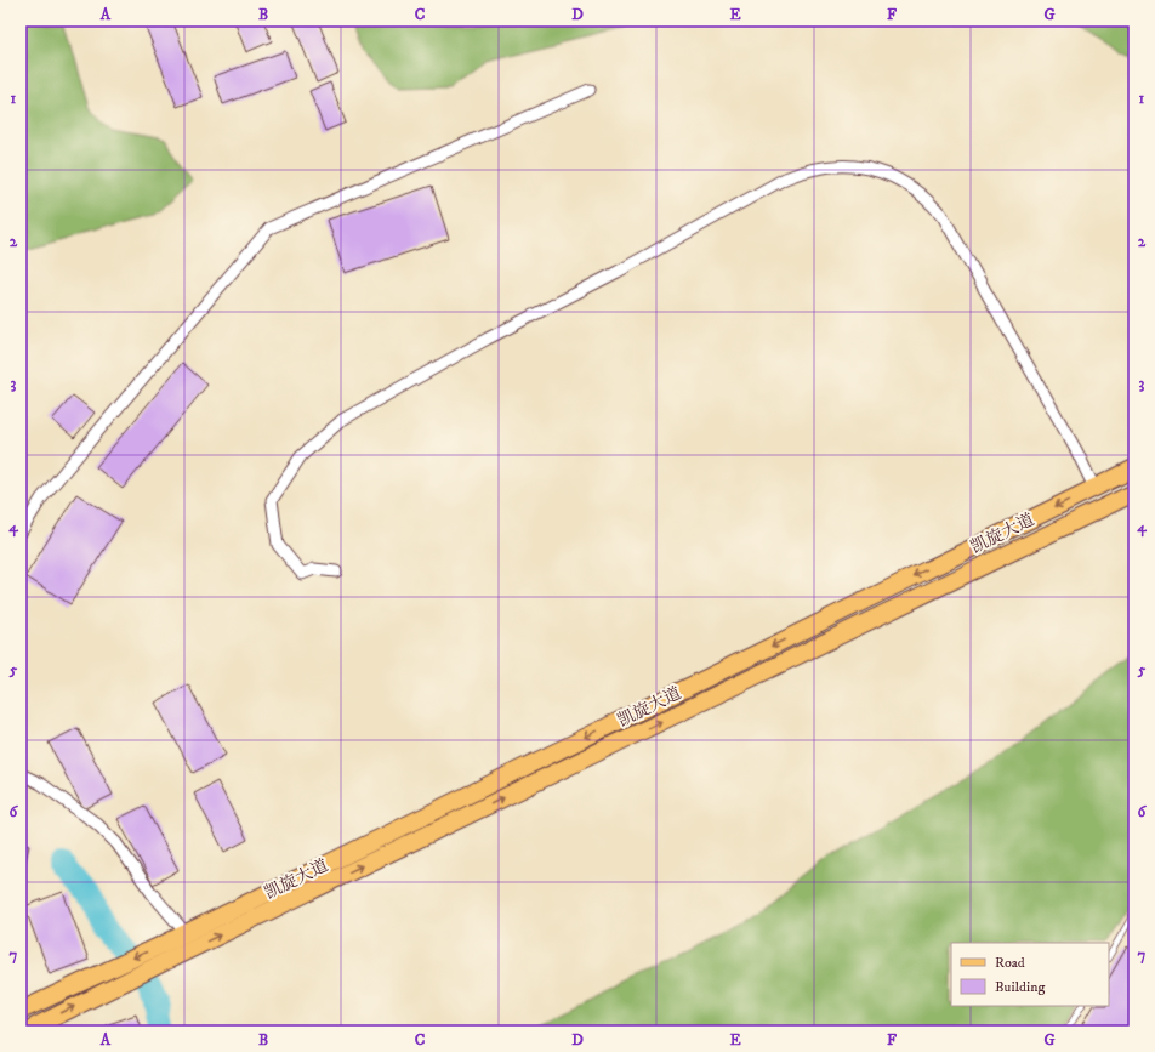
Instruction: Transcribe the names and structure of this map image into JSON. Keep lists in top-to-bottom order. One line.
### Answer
{"streets":{"main road":["凯旋大道"]},"legend":["Road","Building"],"grid":{"columns":["A","B","C","D","E","F","G"],"rows":["1","2","3","4","5","6","7"]}}
